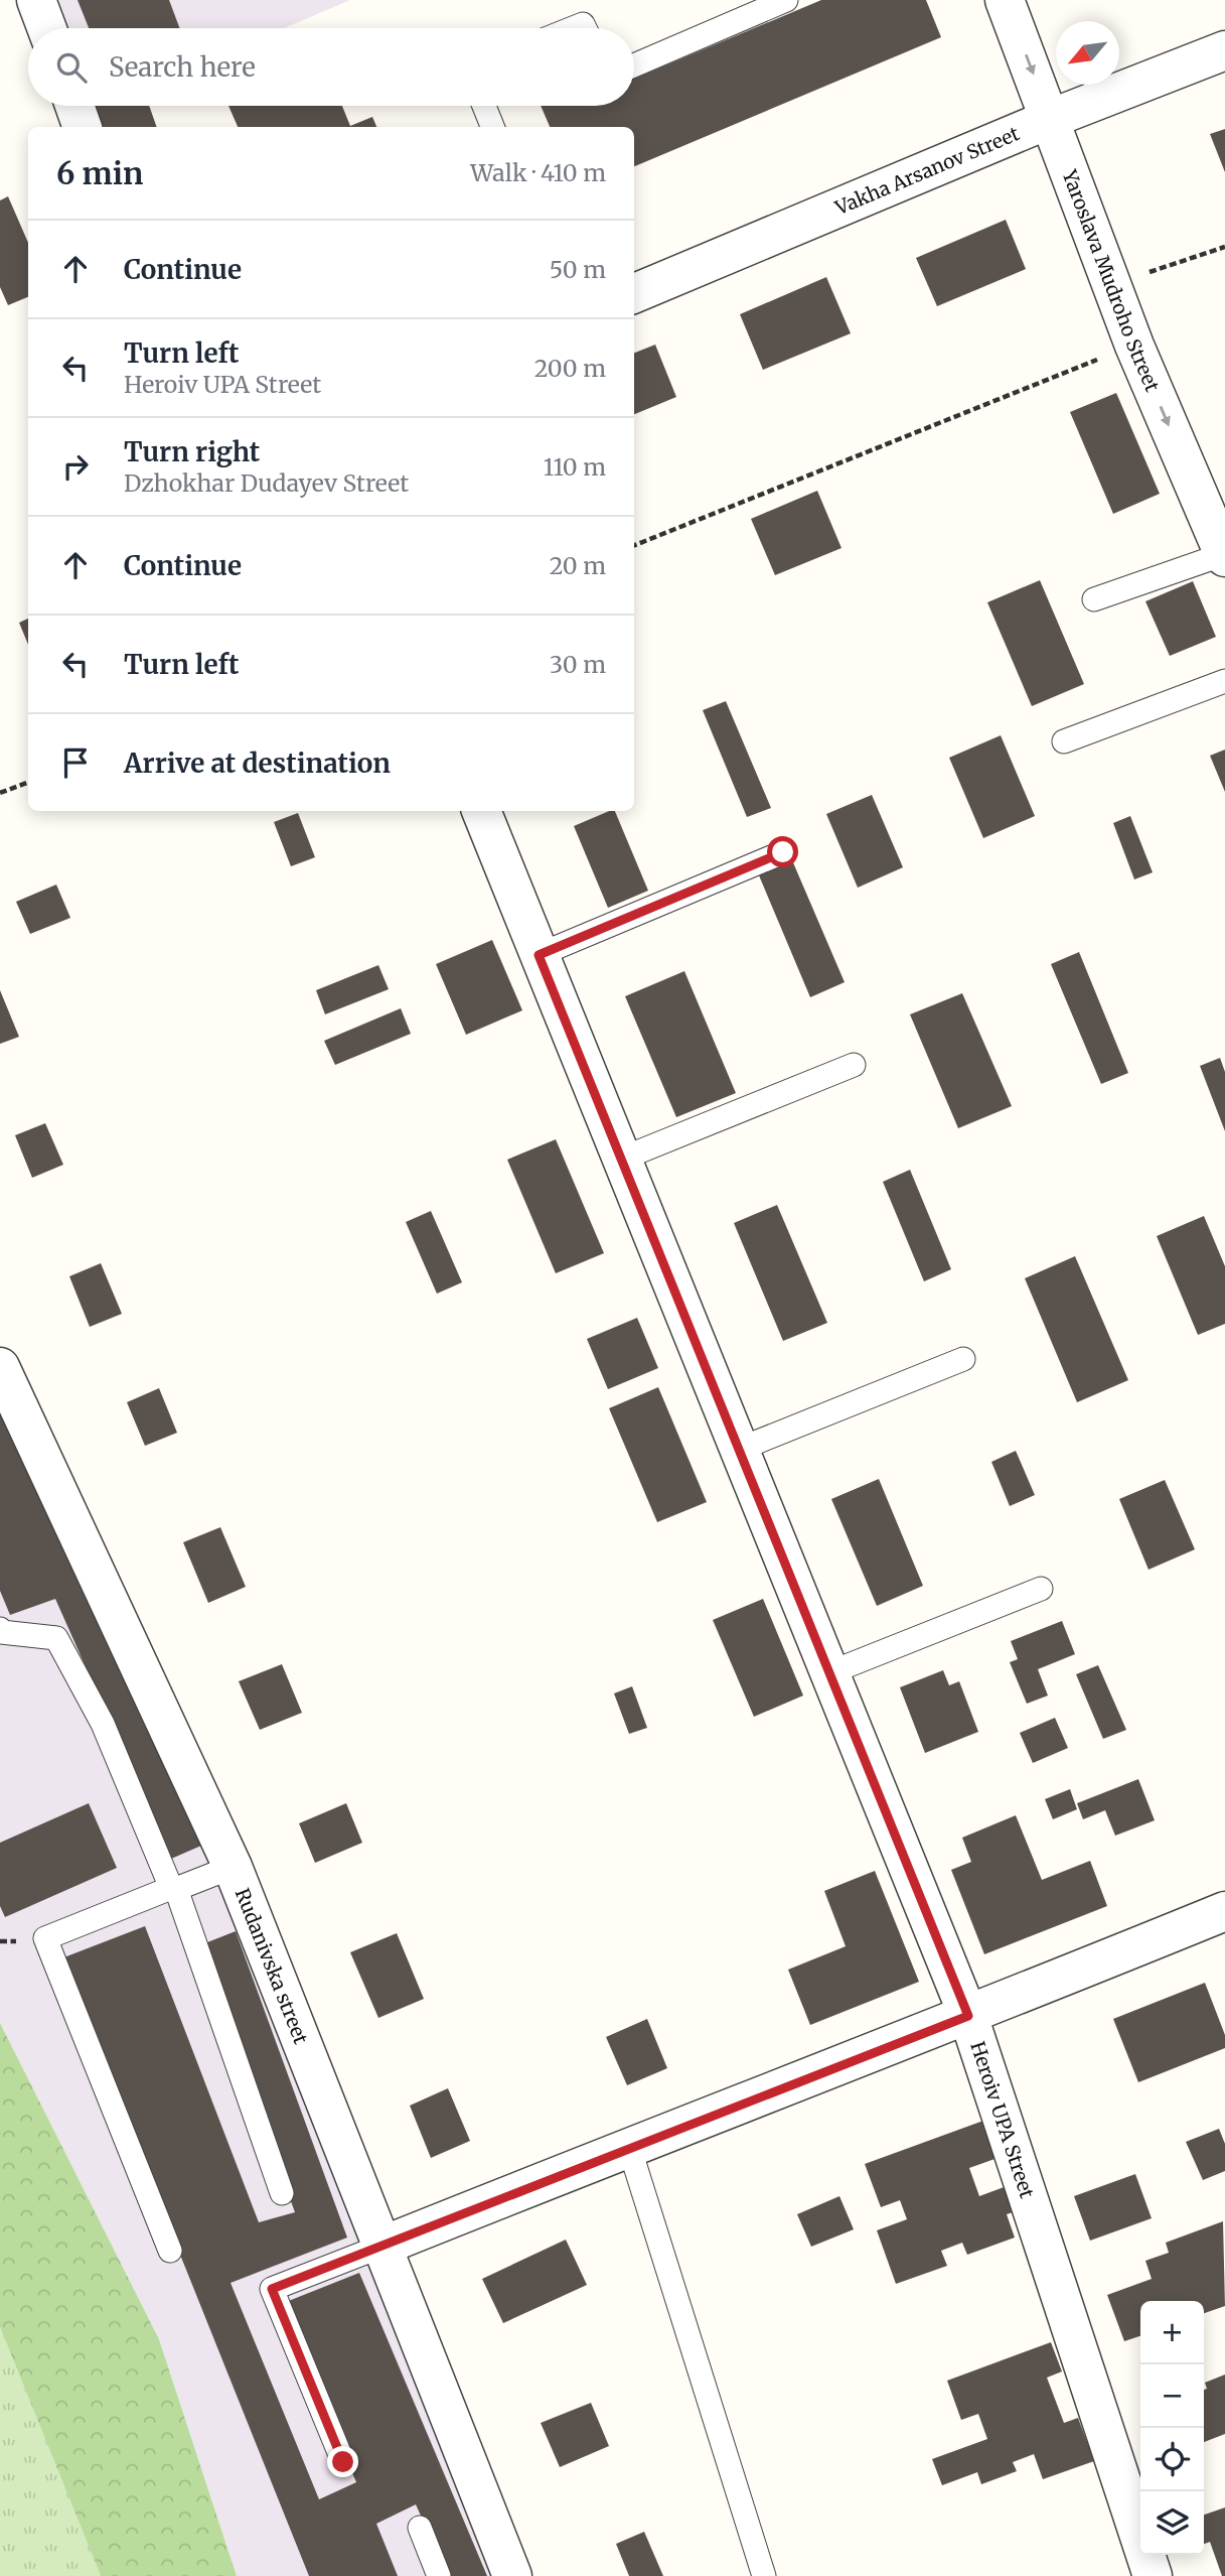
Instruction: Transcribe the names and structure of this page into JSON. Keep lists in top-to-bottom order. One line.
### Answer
{"streets":{"street":["Vakha Arsanov Street","Yaroslava Mudroho Street","Rudanivska street","Heroiv UPA Street"]},"crossings":[["Vakha Arsanov Street","Yaroslava Mudroho Street"]],"one_way":["Yaroslava Mudroho Street"],"north":"bottom left","page":{"search":"Search here","heading":["6 min","Walk · 410 m"],"list":[["Continue","50 m"],["Turn left","Heroiv UPA Street","200 m"],["Turn right","Dzhokhar Dudayev Street","110 m"],["Continue","20 m"],["Turn left","30 m"],"Arrive at destination"],"map_buttons":["+","−"]}}
